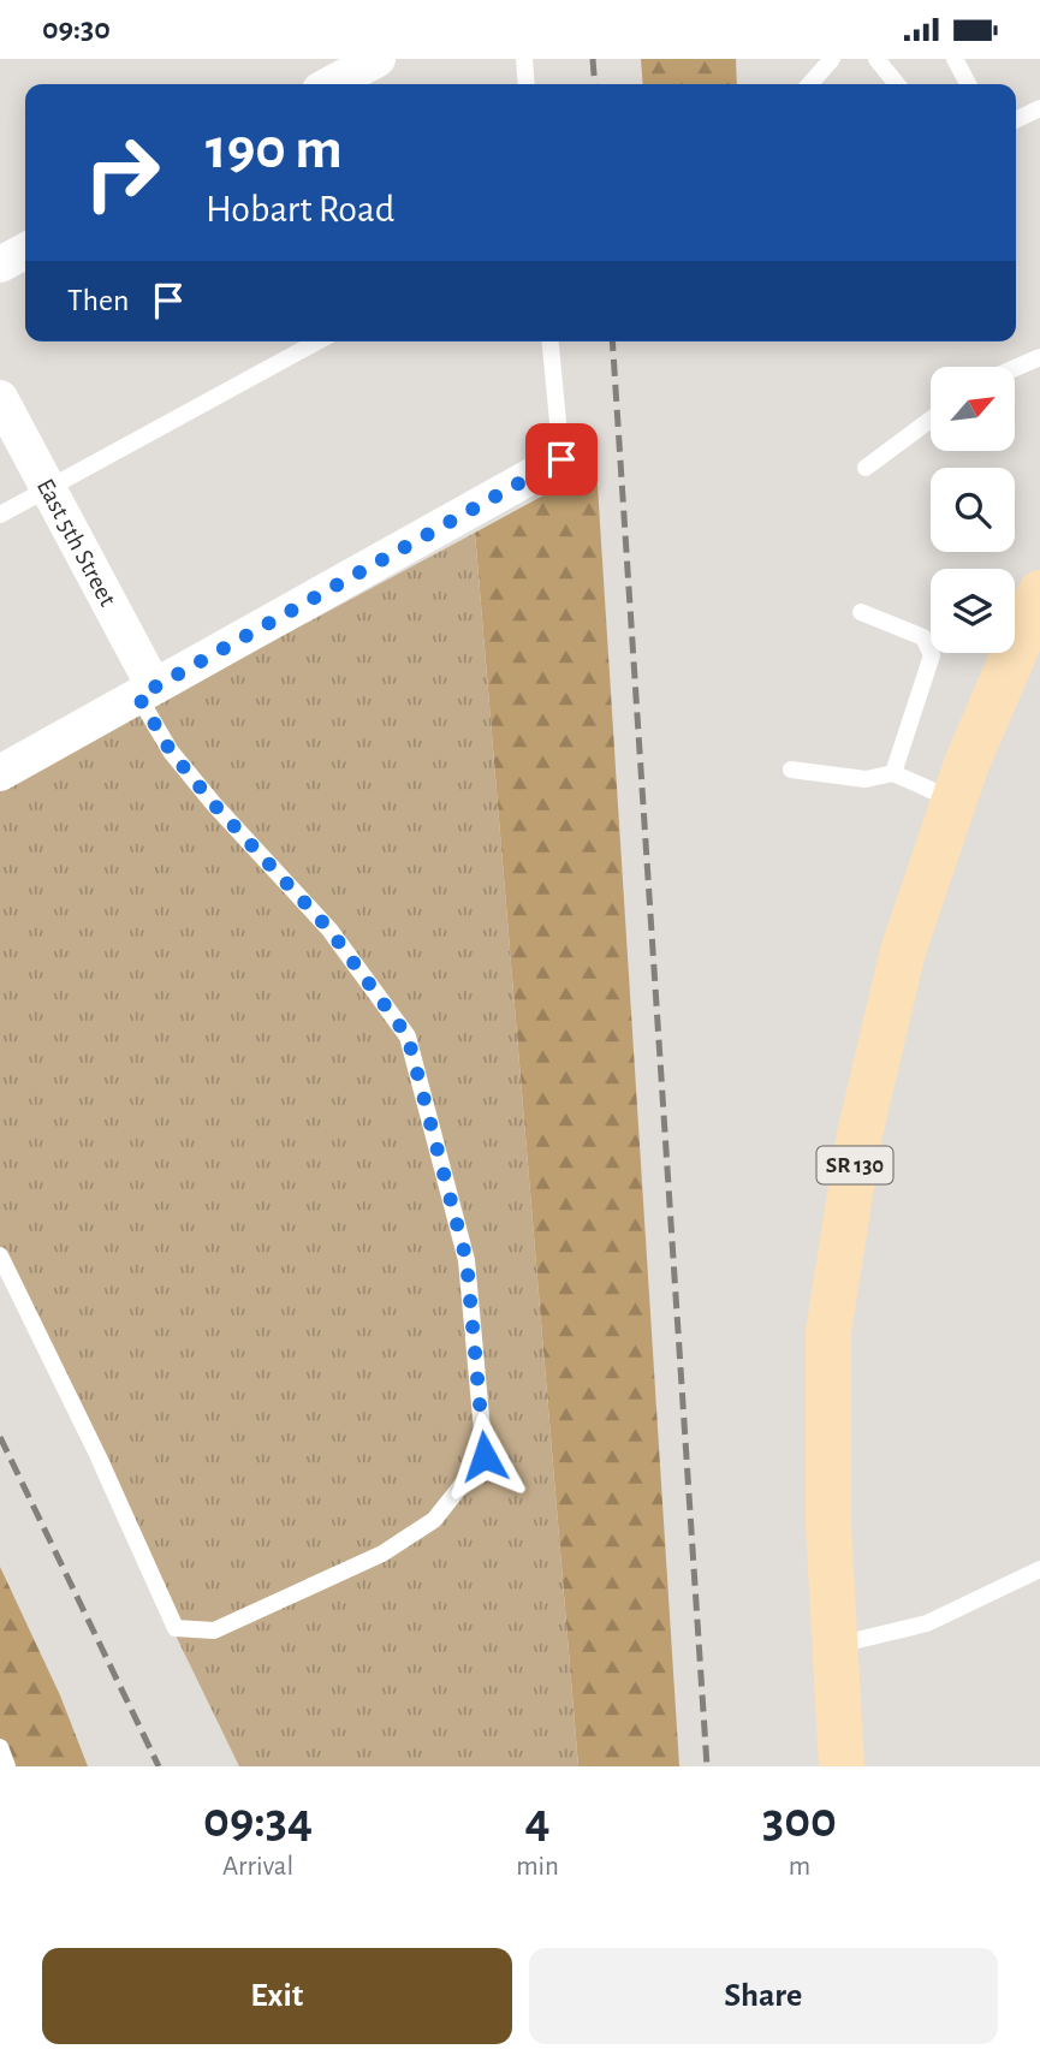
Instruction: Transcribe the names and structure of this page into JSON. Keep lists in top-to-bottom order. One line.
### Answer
{"streets":{"main road":["SR 130"],"street":["East 5th Street"]},"north":"top right","page":{"status":"09:30","turn":["190 m","Hobart Road"],"then":"Then","eta":["09:34","Arrival","4","min","300","m"],"buttons":["Exit","Share"]}}
